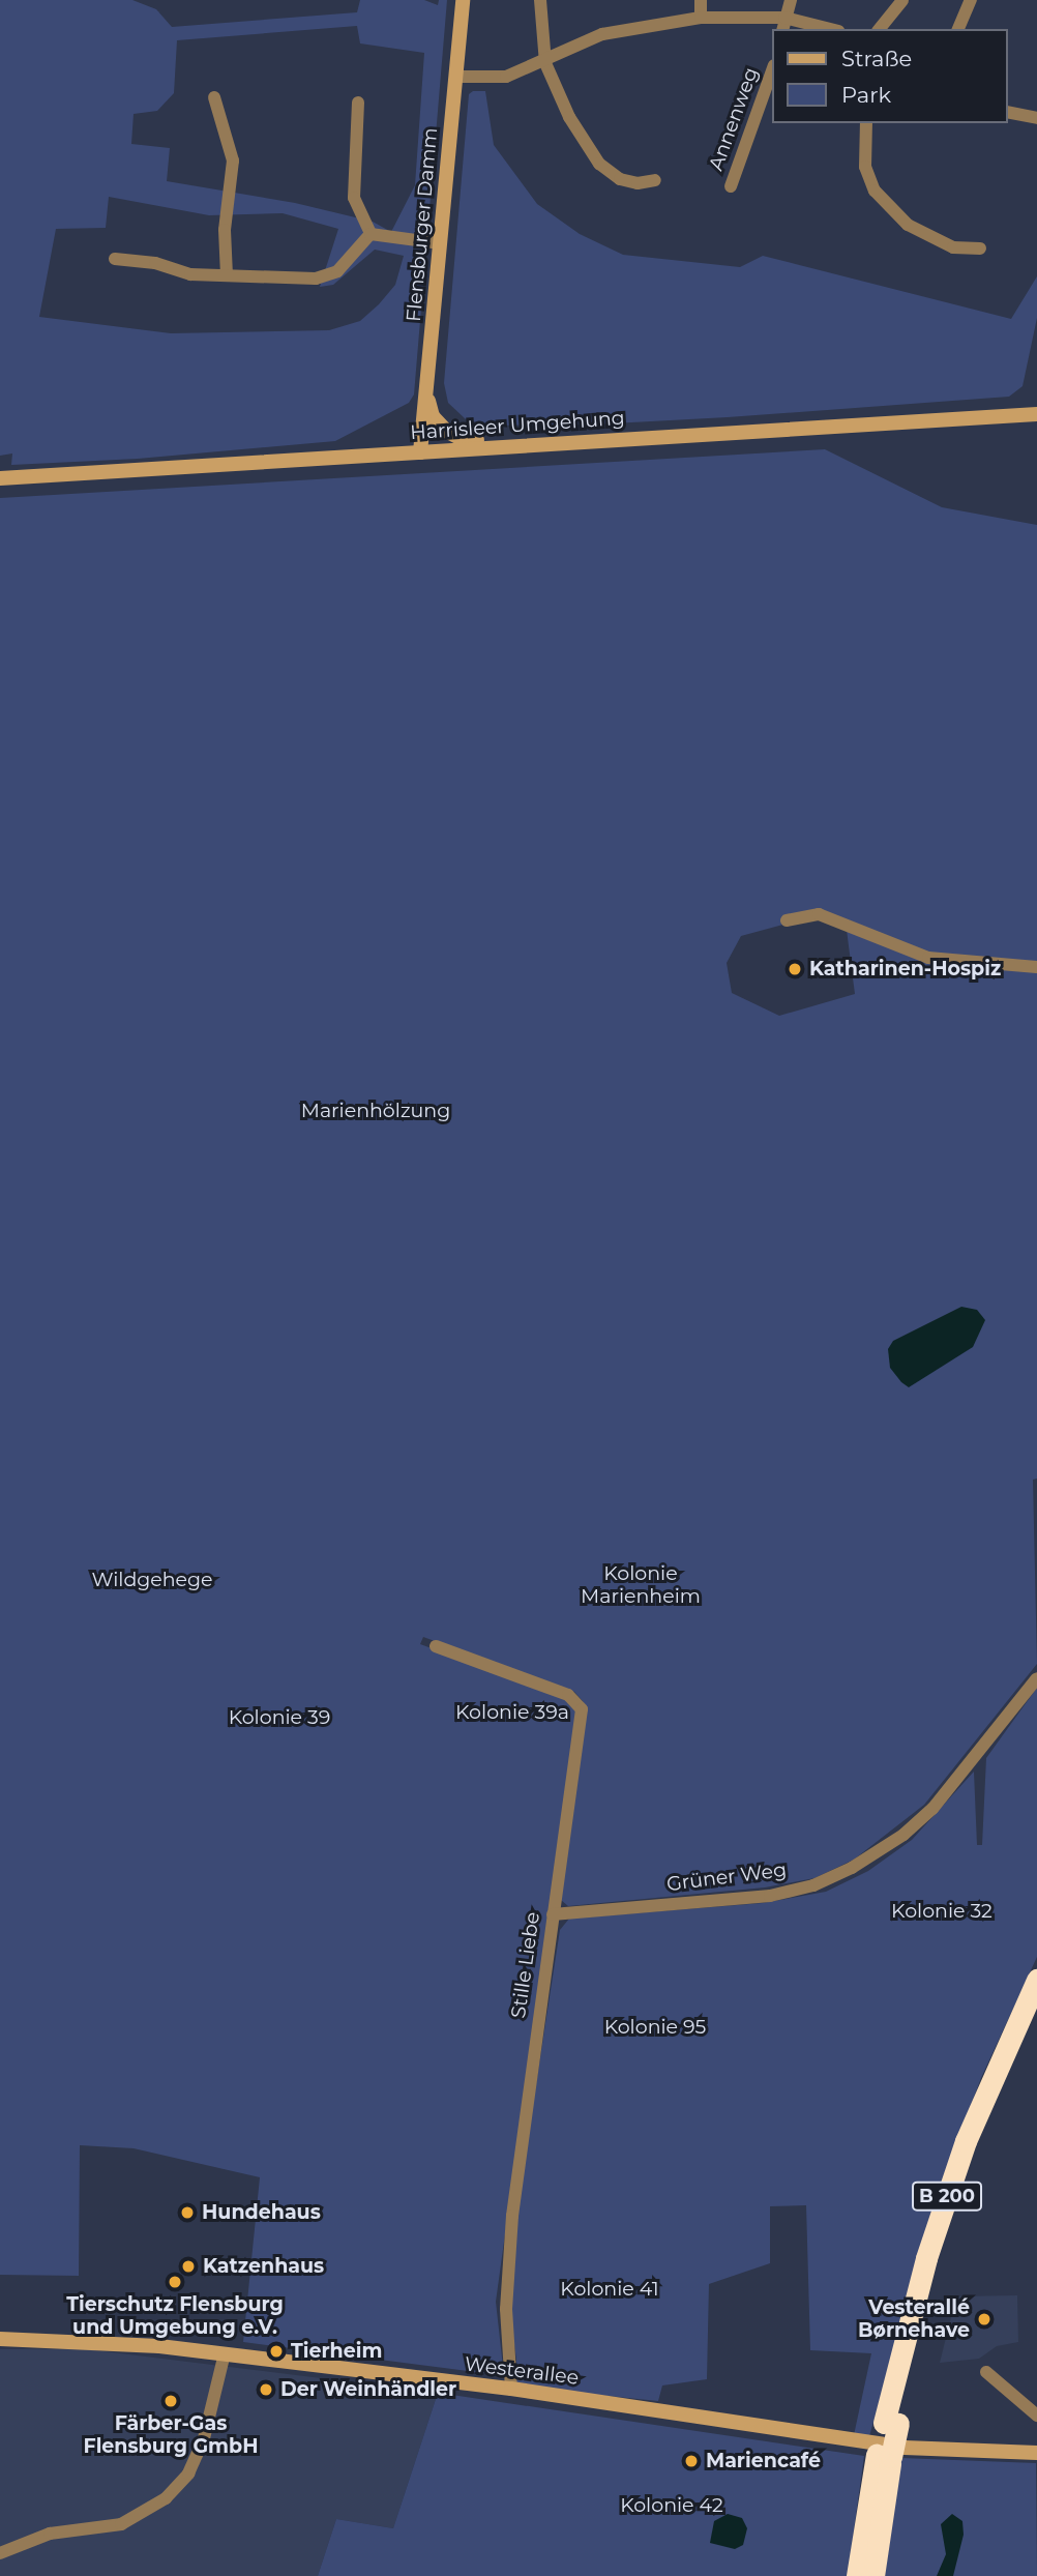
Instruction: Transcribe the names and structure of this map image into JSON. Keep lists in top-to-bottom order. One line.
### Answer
{"streets":{"highway":["B 200"],"street":["Annenweg","Flensburger Damm","Harrisleer Umgehung","Grüner Weg","Stille Liebe","Westerallee"]},"crossings":[["Flensburger Damm","Harrisleer Umgehung"],["Grüner Weg","Stille Liebe"],["Stille Liebe","Westerallee"]],"parks":["Marienhölzung","Kolonie Marienheim","Wildgehege","Kolonie 39a","Kolonie 39","Kolonie 32","Kolonie 95","Kolonie 41","Kolonie 42"],"places":["Katharinen-Hospiz","Hundehaus","Katzenhaus","Tierschutz Flensburg und Umgebung e.V.","Vesterallé Børnehave","Tierheim","Der Weinhändler","Färber-Gas Flensburg GmbH","Mariencafé"],"legend":["Straße","Park"]}
